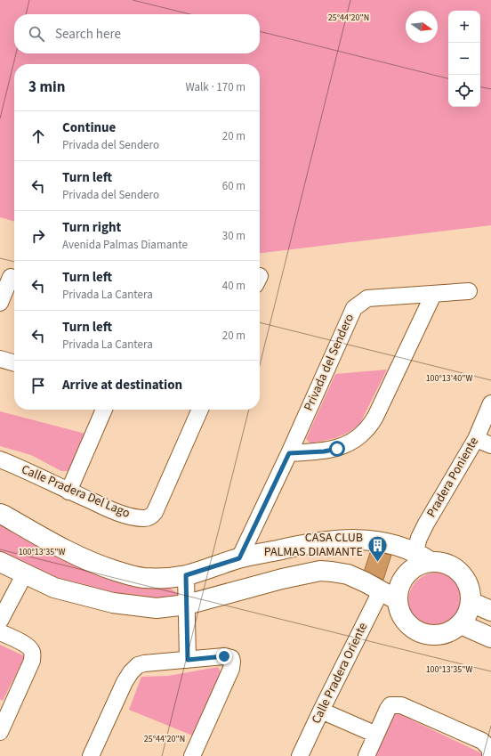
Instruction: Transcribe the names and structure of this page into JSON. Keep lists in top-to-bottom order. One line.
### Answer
{"streets":{"street":["Privada del Sendero","Pradera Poniente","Calle Pradera Del Lago","Calle Pradera Oriente"]},"places":{"building":["CASA CLUB PALMAS DIAMANTE"]},"north":"right","page":{"map_buttons":["+","−"],"search":"Search here","heading":["3 min","Walk · 170 m"],"list":[["Continue","Privada del Sendero","20 m"],["Turn left","Privada del Sendero","60 m"],["Turn right","Avenida Palmas Diamante","30 m"],["Turn left","Privada La Cantera","40 m"],["Turn left","Privada La Cantera","20 m"],"Arrive at destination"]},"coordinates":["25°44'20\"N","100°13'40\"W","100°13'35\"W"]}
